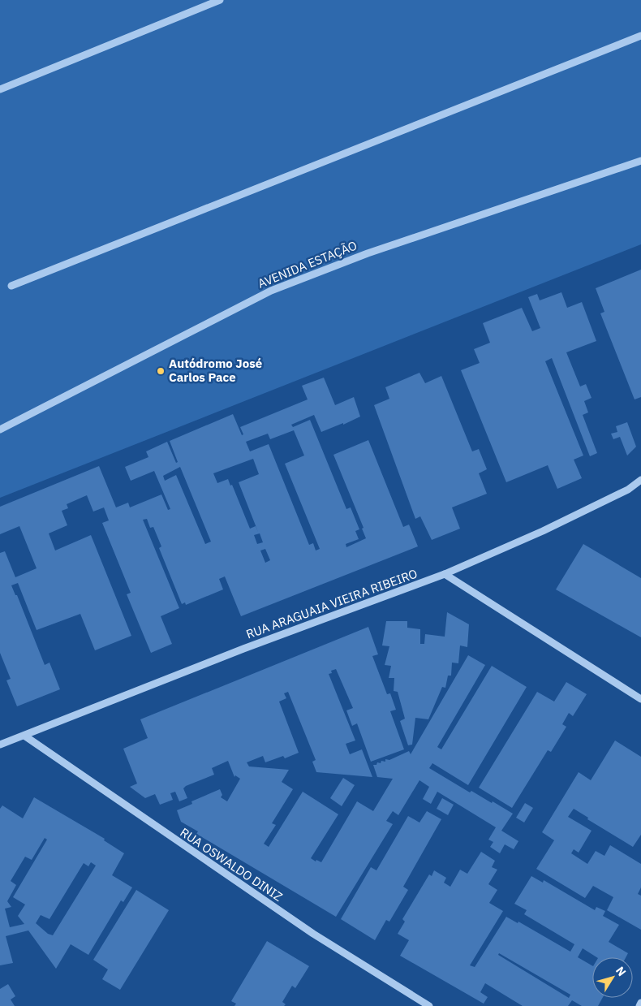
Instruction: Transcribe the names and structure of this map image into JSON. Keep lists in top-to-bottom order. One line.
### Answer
{"streets":{"street":["AVENIDA ESTAÇÃO","RUA ARAGUAIA VIEIRA RIBEIRO","RUA OSWALDO DINIZ"]},"crossings":[["RUA ARAGUAIA VIEIRA RIBEIRO","RUA OSWALDO DINIZ"]],"places":["Autódromo José Carlos Pace"],"north":"top right"}
